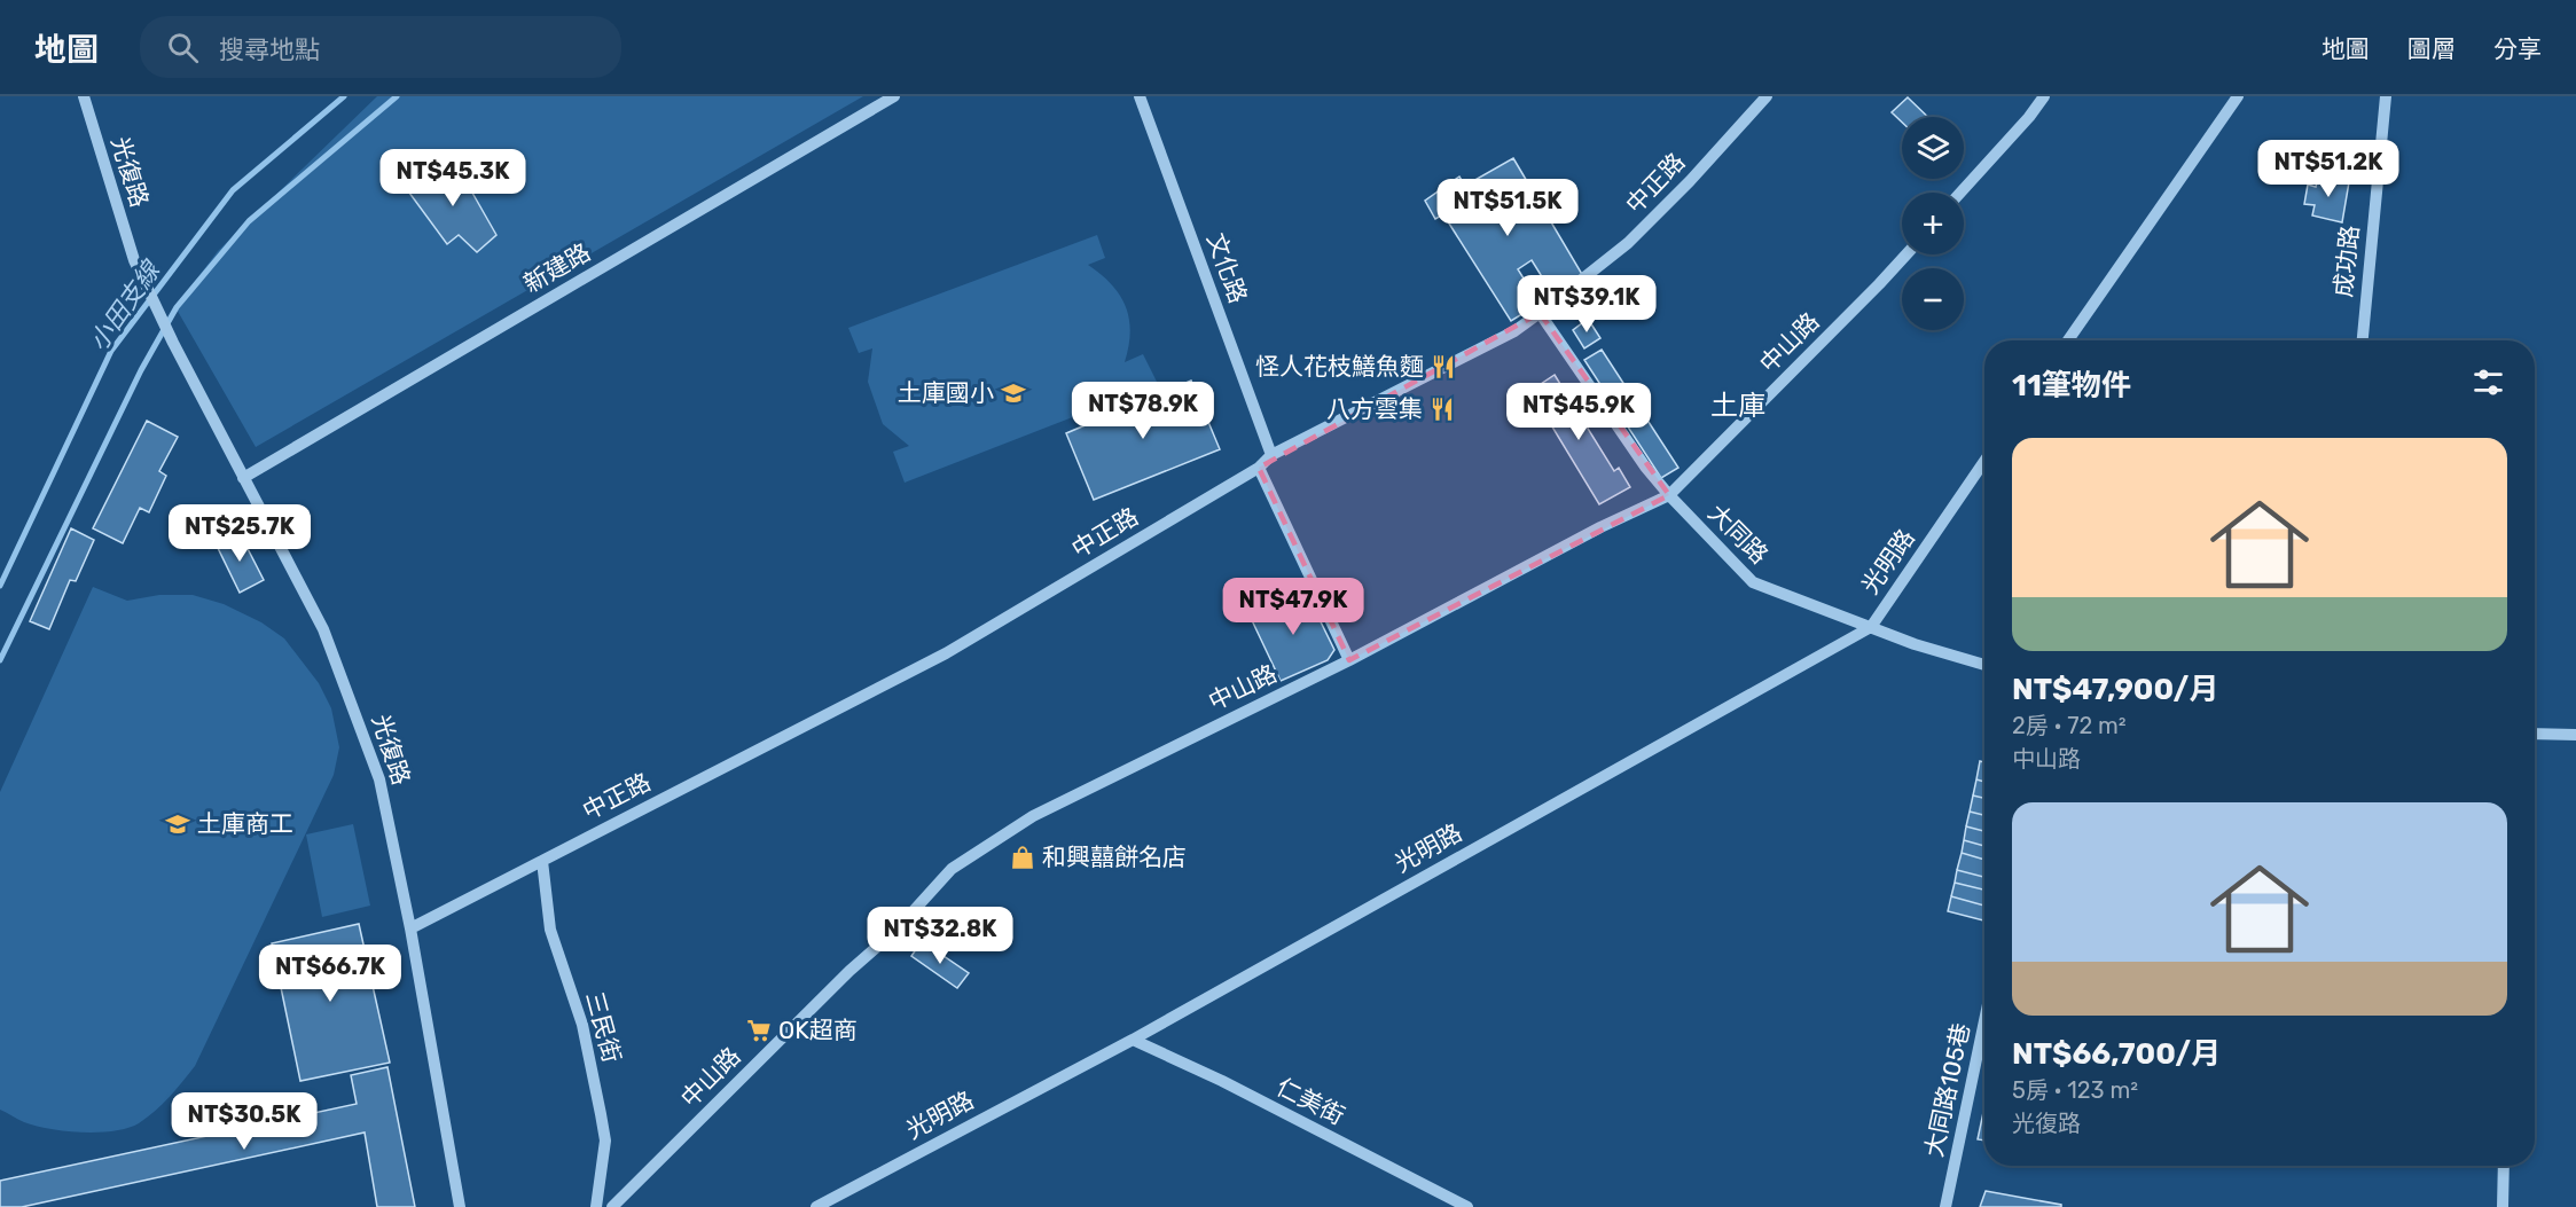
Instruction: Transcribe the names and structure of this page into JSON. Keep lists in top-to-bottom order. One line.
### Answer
{"streets":{"street":["光復路","中正路","成功路","新建路","文化路","中山路","大同路","光明路","三民街","大同路105巷","仁美街"]},"crossings":[["光復路","中正路"],["光復路","新建路"],["中正路","文化路"],["中正路","大同路"],["中正路","三民街"],["中山路","大同路"],["大同路","光明路"],["光明路","仁美街"]],"districts":["土庫"],"water":["小田支線"],"places":{"restaurant":["怪人花枝鱔魚麵","八方雲集"],"school or university":["土庫國小","土庫商工"],"shop":["和興囍餅名店"],"supermarket":["OK超商"]},"page":{"header":"地圖","search":"搜尋地點","nav":["地圖","圖層","分享"],"map_buttons":["+","−"],"price":["NT$51.2K","NT$45.3K","NT$51.5K","NT$39.1K","NT$78.9K","NT$45.9K","NT$25.7K","NT$47.9K","NT$32.8K","NT$66.7K","NT$30.5K"],"heading":"11筆物件","list":[{"name":"NT$47,900/月","note":"2房 · 72 m² · 中山路"},{"name":"NT$66,700/月","note":"5房 · 123 m² · 光復路"}]}}
